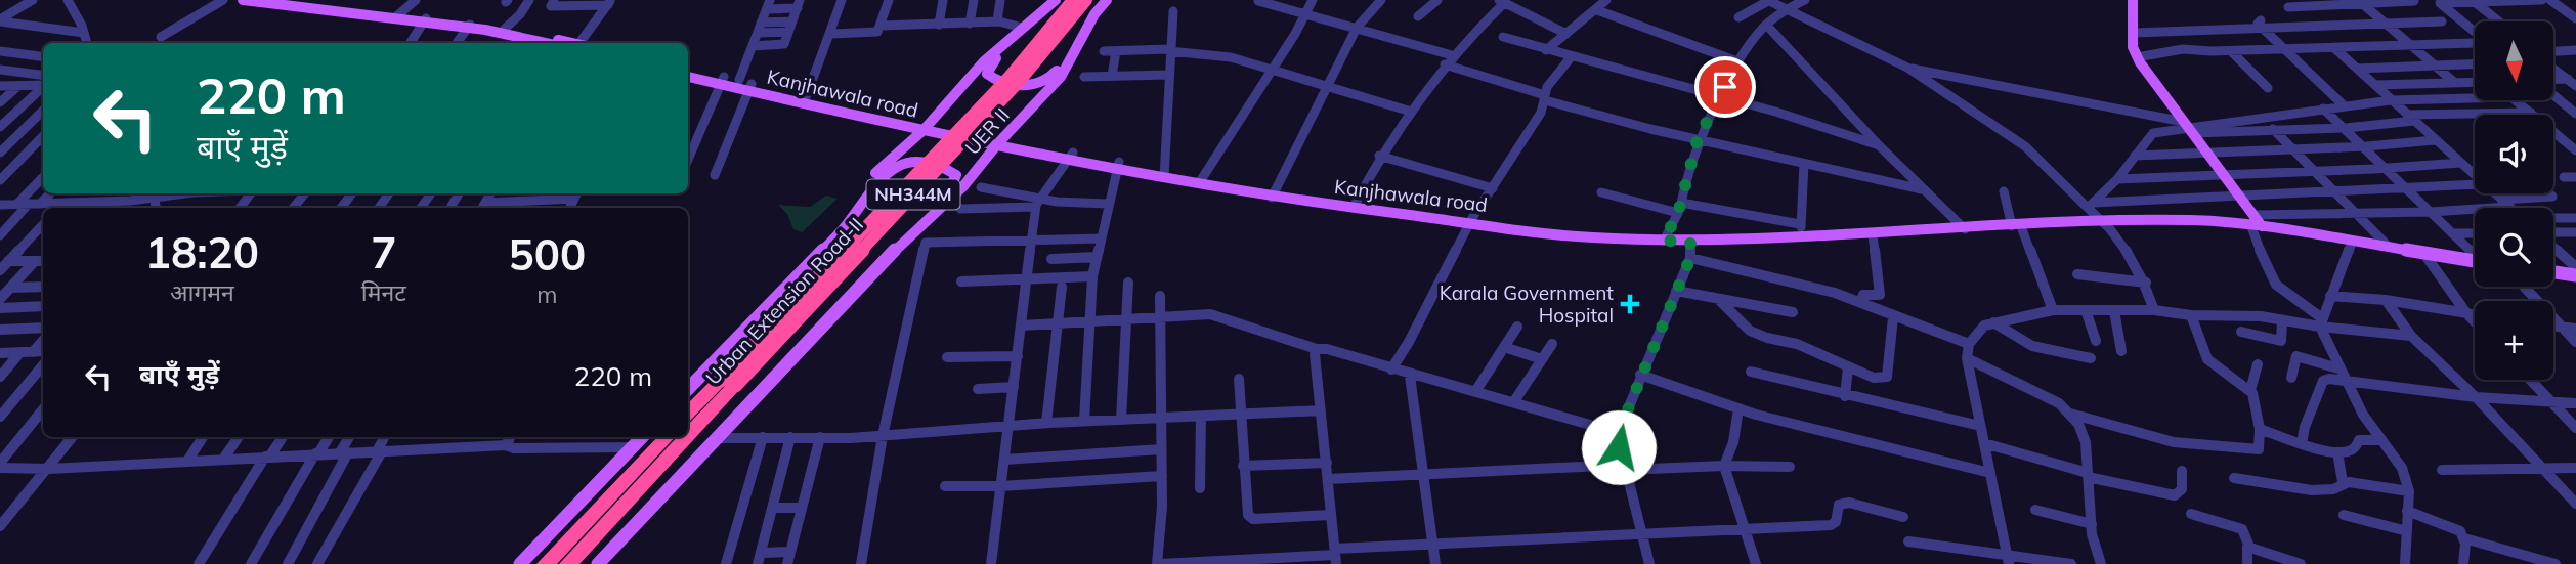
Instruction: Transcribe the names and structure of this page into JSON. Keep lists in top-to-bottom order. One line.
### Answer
{"streets":{"highway":["NH344M","Urban Extension Road-II"],"main road":["Kanjhawala road","UER II"]},"crossings":[["Kanjhawala road","UER II"]],"places":{"health":["Karala Government Hospital"]},"north":"bottom","page":{"map_buttons":"+","turn":["220 m","बाएँ मुड़ें"],"eta":["18:20","आगमन","7","मिनट","500","m"],"list":[{"name":"बाएँ मुड़ें","value":"220 m"}]}}
